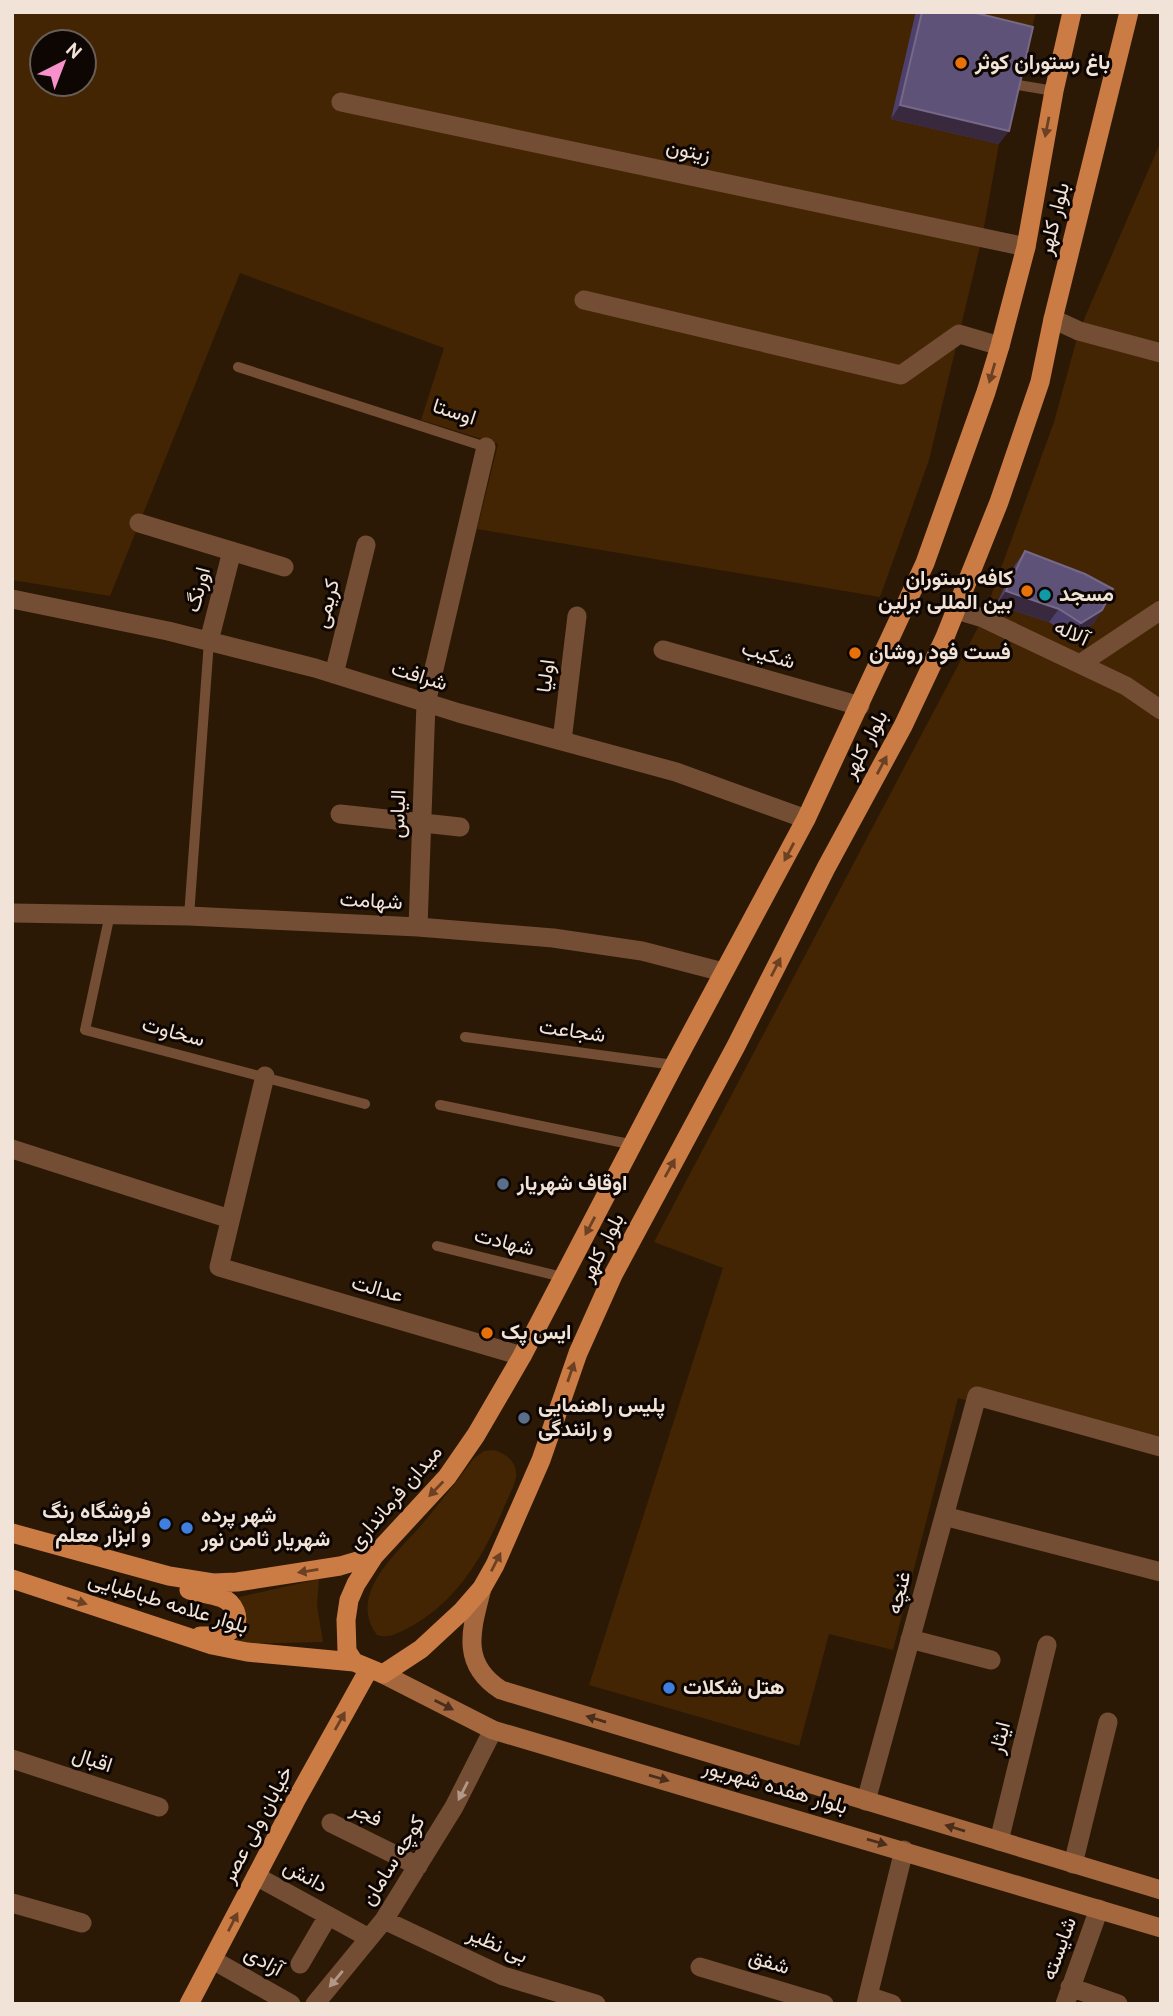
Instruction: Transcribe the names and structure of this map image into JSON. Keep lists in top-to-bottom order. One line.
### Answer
{"streets":{"main road":["بلوار کلهر","میدان فرمانداری","بلوار علامه طباطبایی","بلوار هفده شهریور","خیابان ولی عصر"],"street":["زیتون","اوستا","اورنگ","کریمی","آلاله","شکیب","اولیا","شرافت","الیاس","شهامت","عدالت","غنچه","ایثار","اقبال","فجر","کوچه سامان","دانش","بی نظیر","شایسته","آزادی","شفق"],"lane":["شجاعت","سخاوت","شهادت"]},"crossings":[["زیتون","بلوار کلهر"],["بلوار کلهر","آلاله"],["بلوار کلهر","شکیب"],["بلوار کلهر","شرافت"],["بلوار کلهر","شهامت"],["بلوار کلهر","شجاعت"],["بلوار کلهر","شهادت"],["بلوار کلهر","عدالت"],["بلوار کلهر","میدان فرمانداری"],["بلوار کلهر","بلوار هفده شهریور"],["اوستا","شرافت"],["اوستا","الیاس"],["اورنگ","شرافت"],["کریمی","شرافت"],["اولیا","شرافت"],["شرافت","الیاس"],["الیاس","شهامت"],["شهامت","سخاوت"],["میدان فرمانداری","بلوار علامه طباطبایی"],["میدان فرمانداری","بلوار هفده شهریور"],["میدان فرمانداری","خیابان ولی عصر"],["غنچه","بلوار هفده شهریور"],["بلوار علامه طباطبایی","بلوار هفده شهریور"],["بلوار علامه طباطبایی","خیابان ولی عصر"],["ایثار","بلوار هفده شهریور"],["بلوار هفده شهریور","خیابان ولی عصر"],["بلوار هفده شهریور","کوچه سامان"],["بلوار هفده شهریور","شایسته"],["فجر","کوچه سامان"],["خیابان ولی عصر","دانش"],["خیابان ولی عصر","آزادی"],["کوچه سامان","دانش"],["کوچه سامان","بی نظیر"]],"one_way":["خیابان ولی عصر","کوچه سامان"],"places":["باغ رستوران کوثر","کافه رستوران بین المللی برلین","مسجد","فست فود روشان","اوقاف شهریار","ایس پک","پلیس راهنمایی و رانندگی","فروشگاه رنگ و ابزار معلم","شهر پرده شهریار ثامن نور","هتل شکلات"],"north":"top right"}
